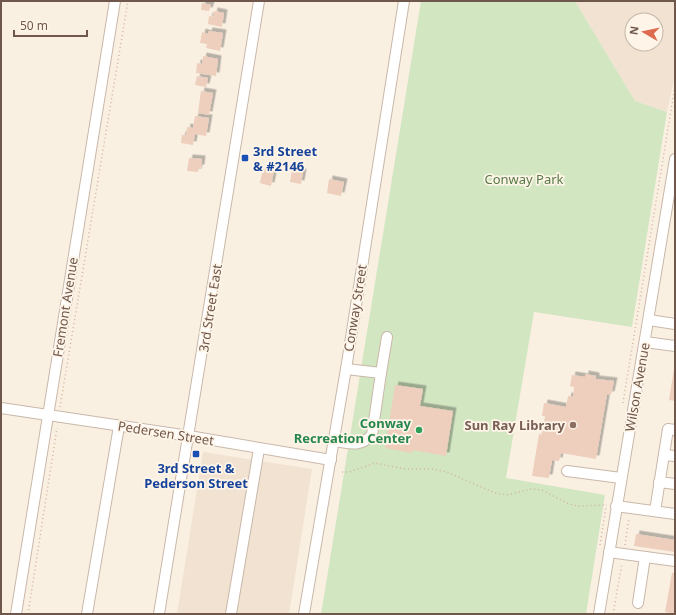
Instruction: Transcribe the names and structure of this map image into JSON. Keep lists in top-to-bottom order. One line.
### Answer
{"streets":{"street":["Fremont Avenue","3rd Street East","Conway Street","Wilson Avenue","Pedersen Street"]},"crossings":[["Fremont Avenue","Pedersen Street"],["3rd Street East","Pedersen Street"],["Conway Street","Pedersen Street"]],"parks":["Conway Park"],"places":{"transit":["3rd Street & #2146","3rd Street & Pederson Street"],"other":["Sun Ray Library","Conway Recreation Center"]},"scale_bar":"50 m","north":"left"}
